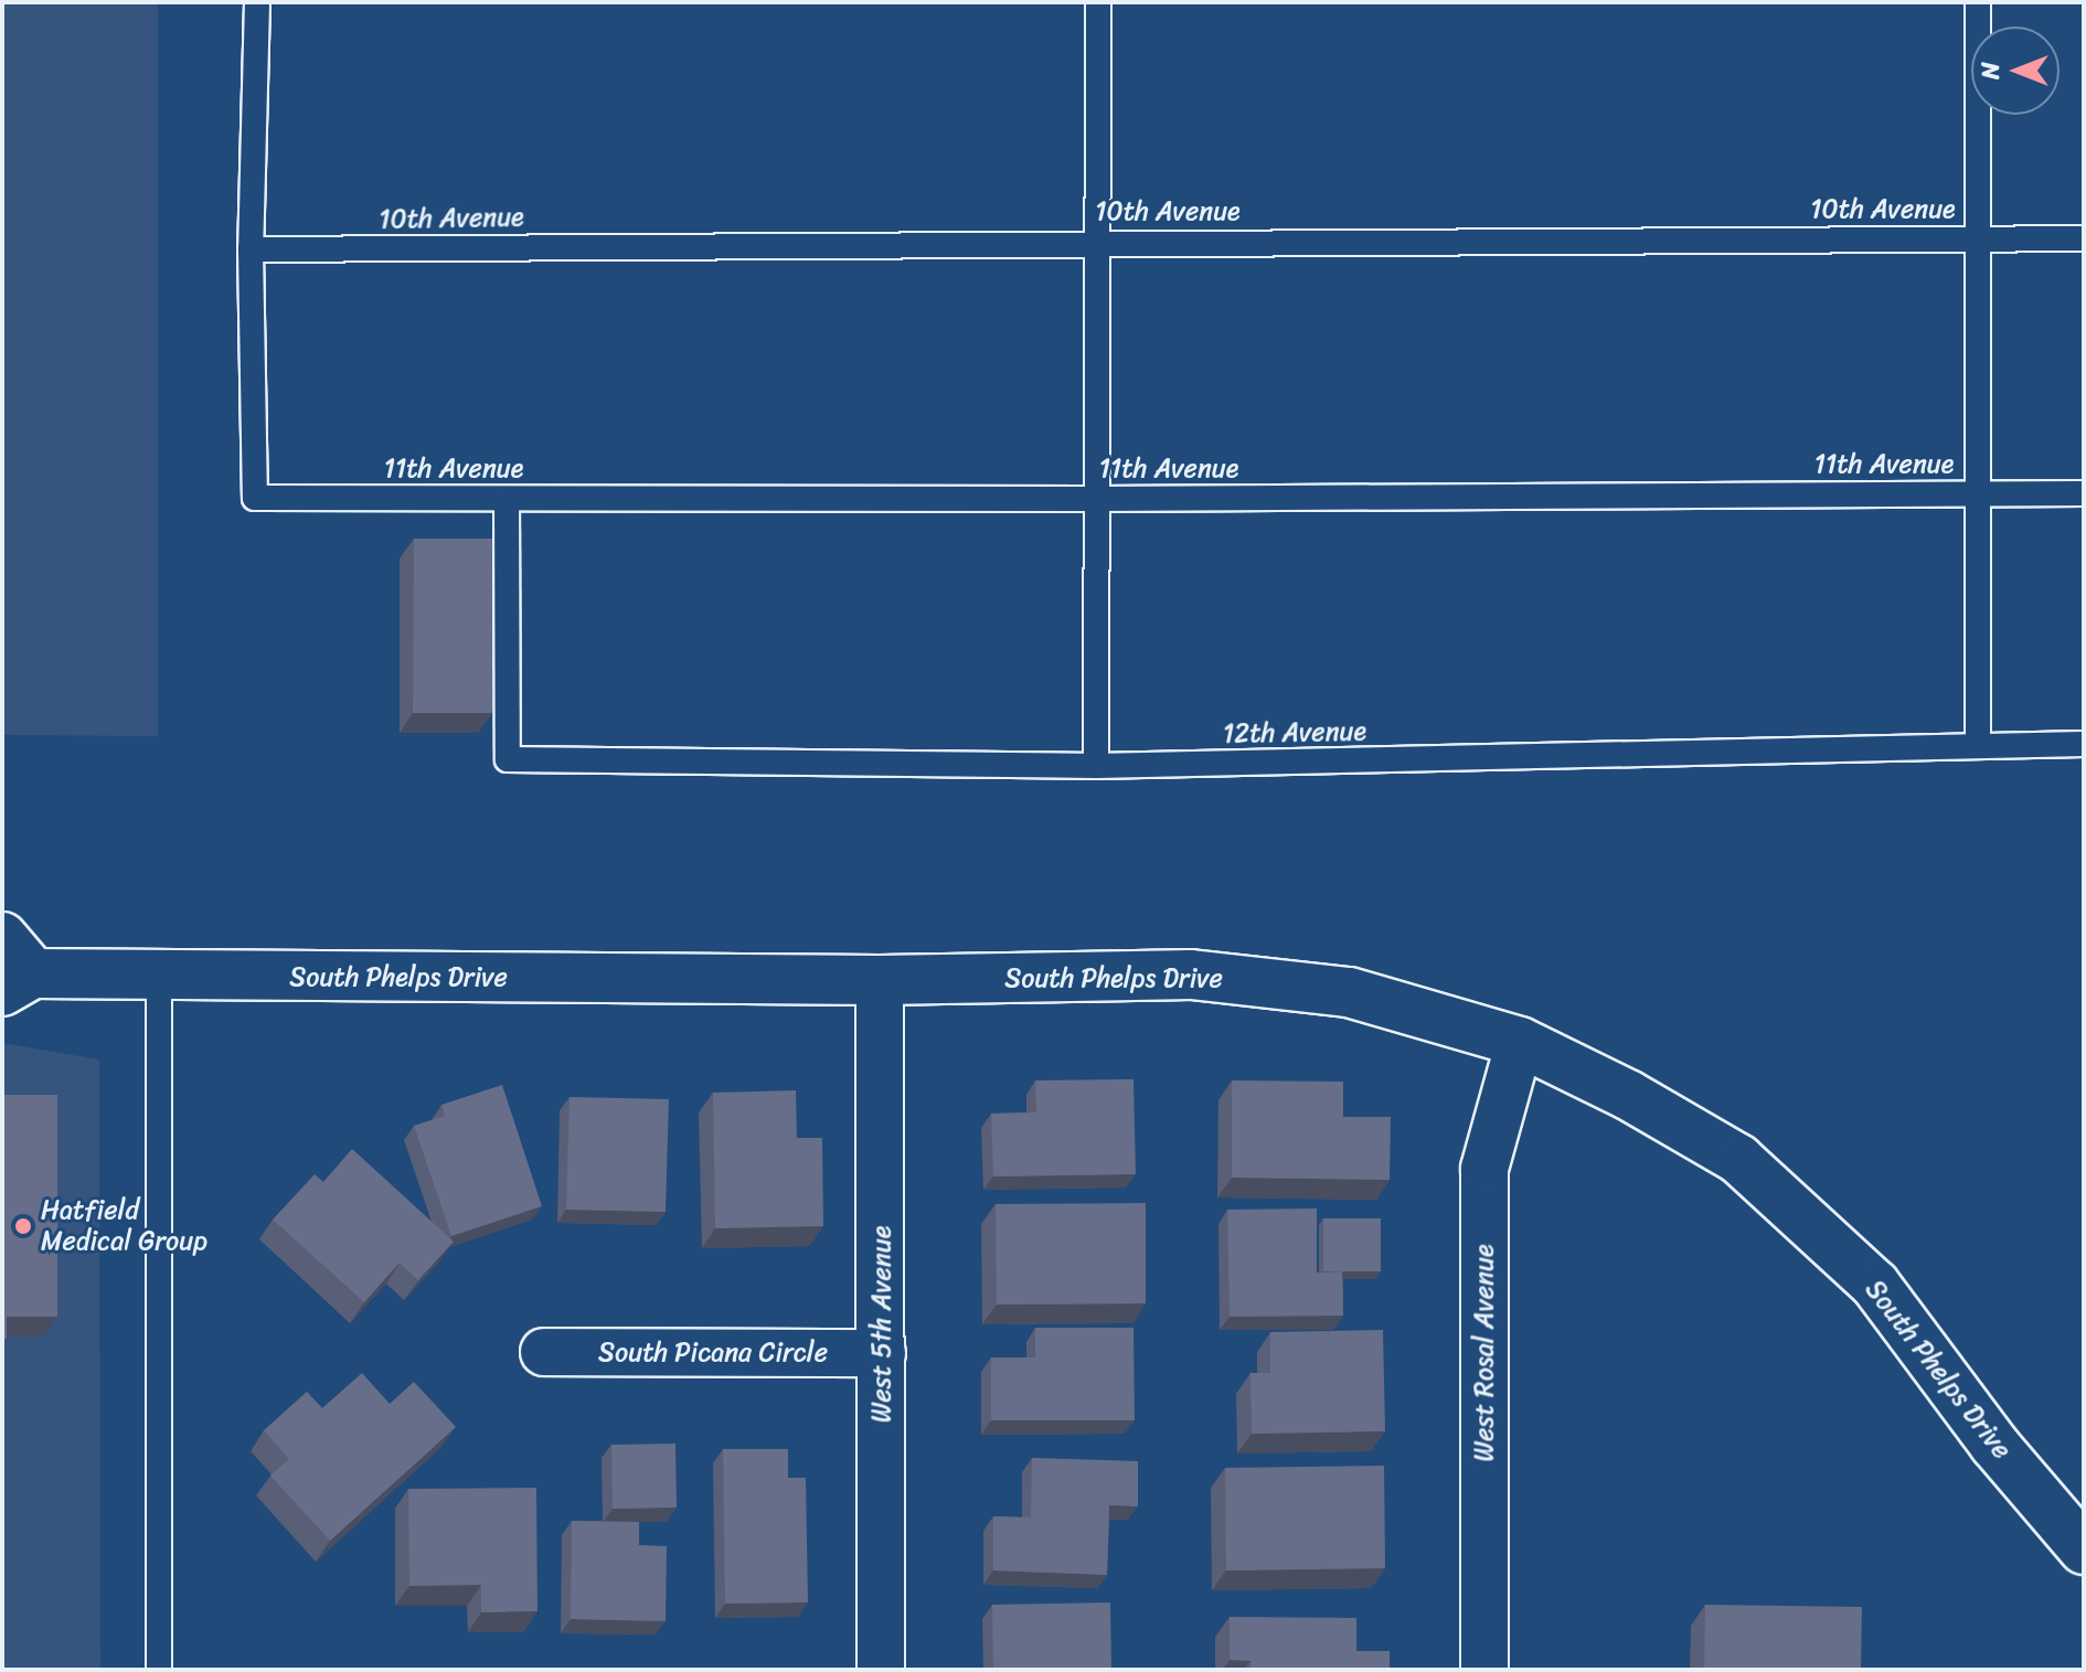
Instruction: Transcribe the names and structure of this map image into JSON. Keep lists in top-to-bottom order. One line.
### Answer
{"streets":{"street":["South Phelps Drive","West 5th Avenue","South Picana Circle","West Rosal Avenue"],"lane":["10th Avenue","11th Avenue","12th Avenue"]},"crossings":[["10th Avenue","11th Avenue"],["11th Avenue","12th Avenue"],["South Phelps Drive","West 5th Avenue"],["South Phelps Drive","West Rosal Avenue"],["West 5th Avenue","South Picana Circle"]],"places":["Hatfield Medical Group"],"north":"left"}
